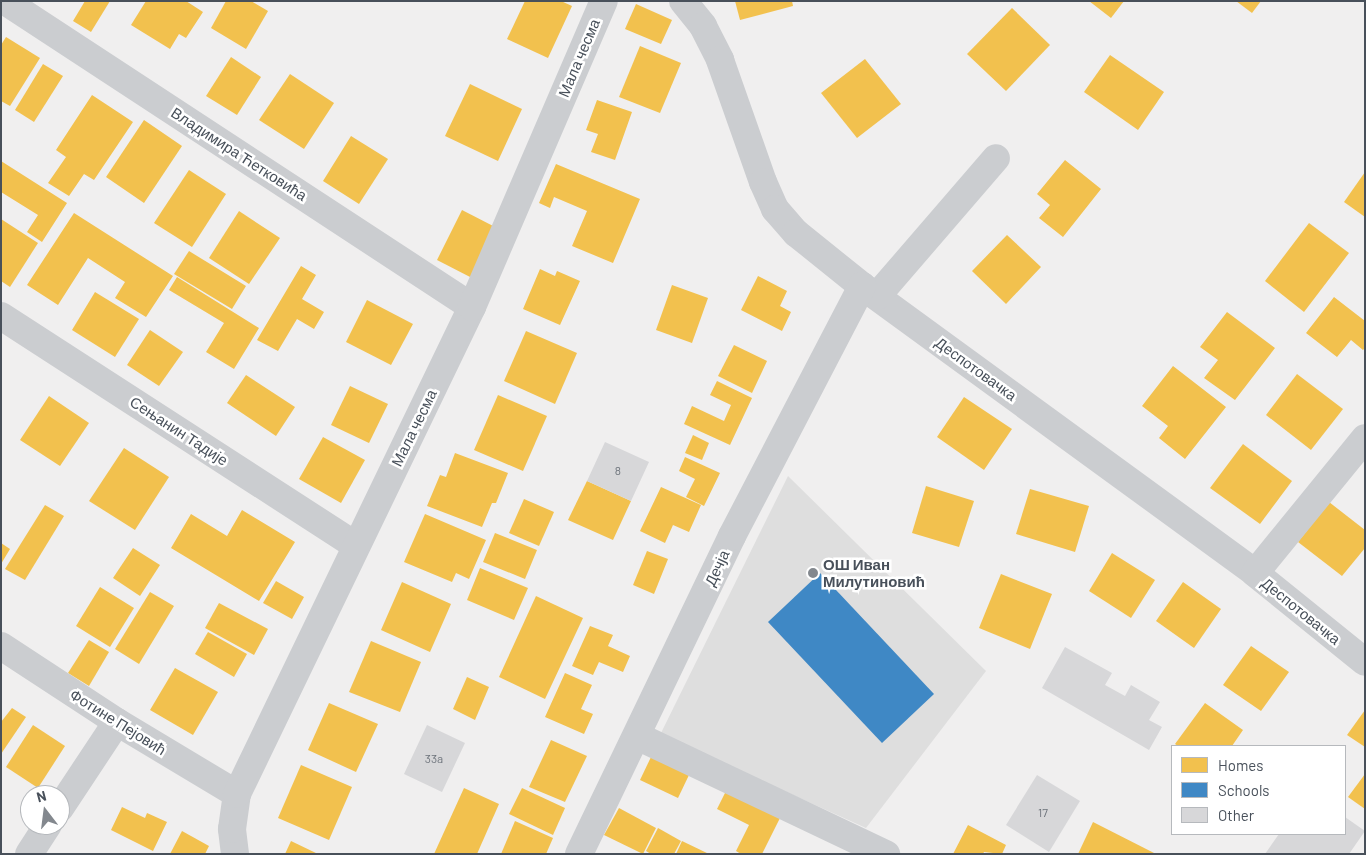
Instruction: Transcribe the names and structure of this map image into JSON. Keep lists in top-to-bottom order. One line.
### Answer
{"streets":{"street":["Мала чесма","Владимира Ћетковића","Деспотовачка","Сењанин Тадије","Дечја","Фотине Пејовић"]},"crossings":[["Мала чесма","Владимира Ћетковића"],["Мала чесма","Сењанин Тадије"],["Мала чесма","Фотине Пејовић"],["Деспотовачка","Дечја"]],"places":["ОШ Иван Милутиновић"],"house_numbers":["8","33a","17"],"legend":["Homes","Schools","Other"],"north":"top"}
